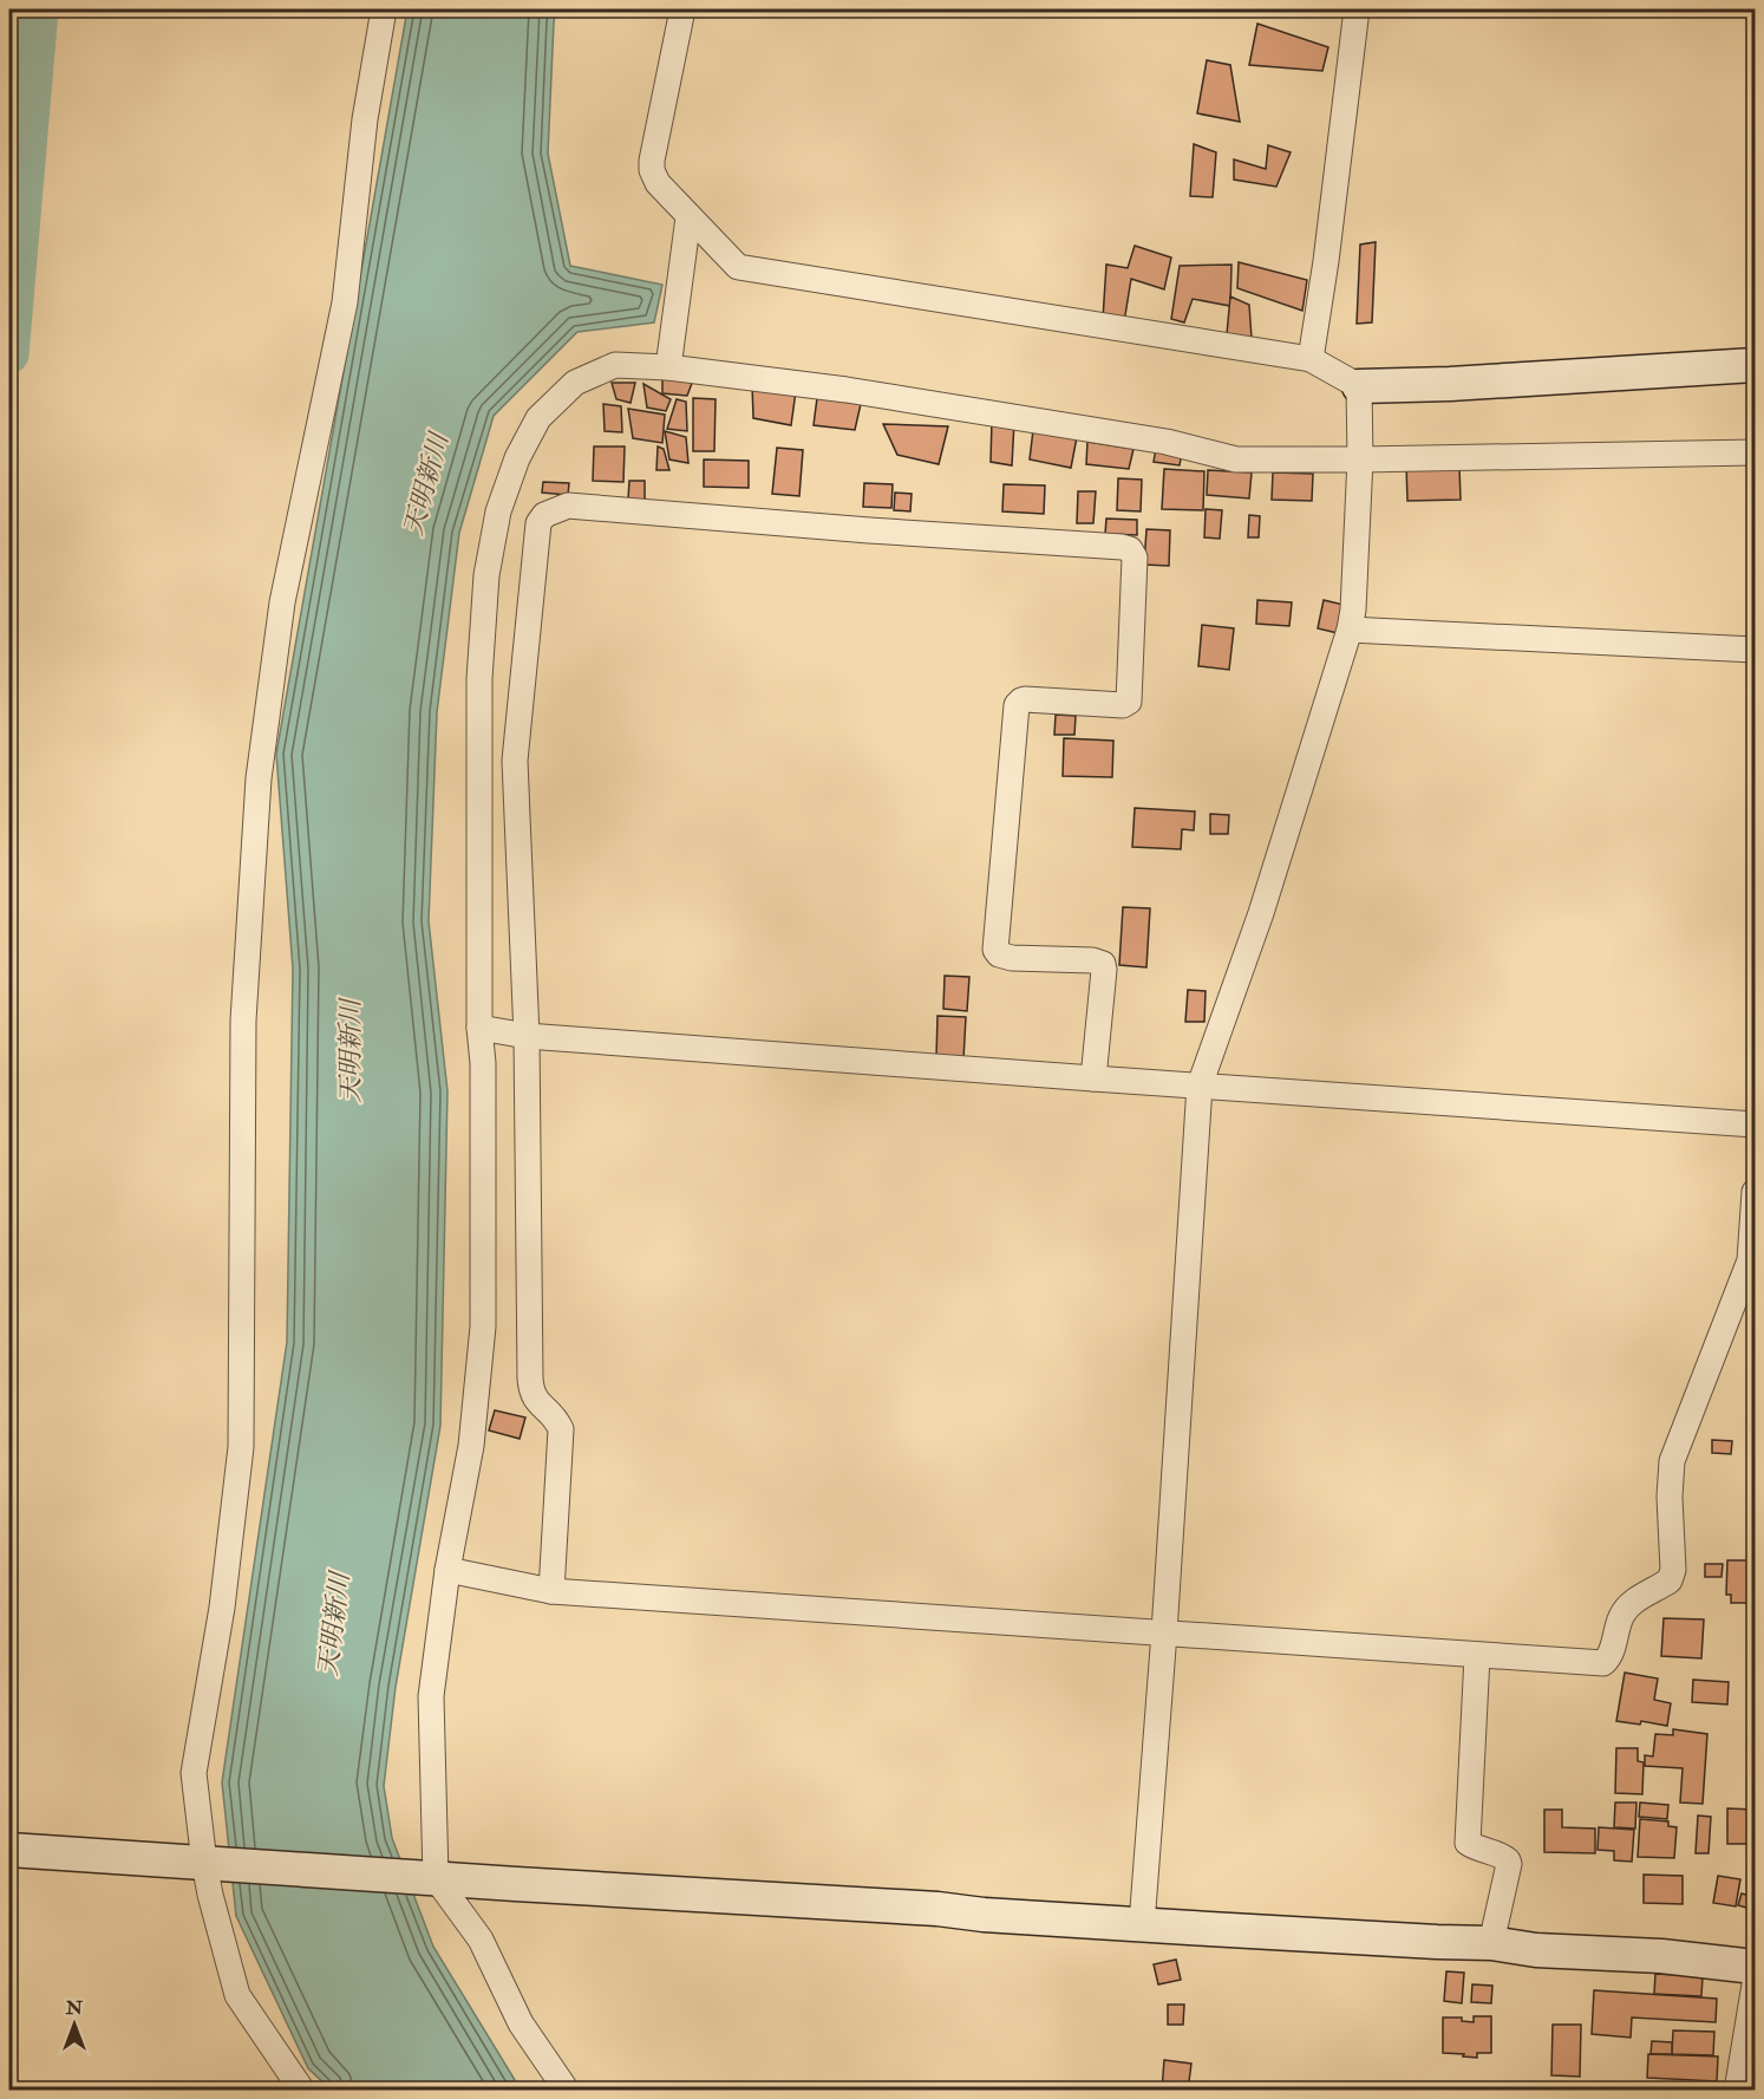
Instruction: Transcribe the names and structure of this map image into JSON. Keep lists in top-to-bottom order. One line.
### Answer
{"water":["天明新川"],"north":"top"}
